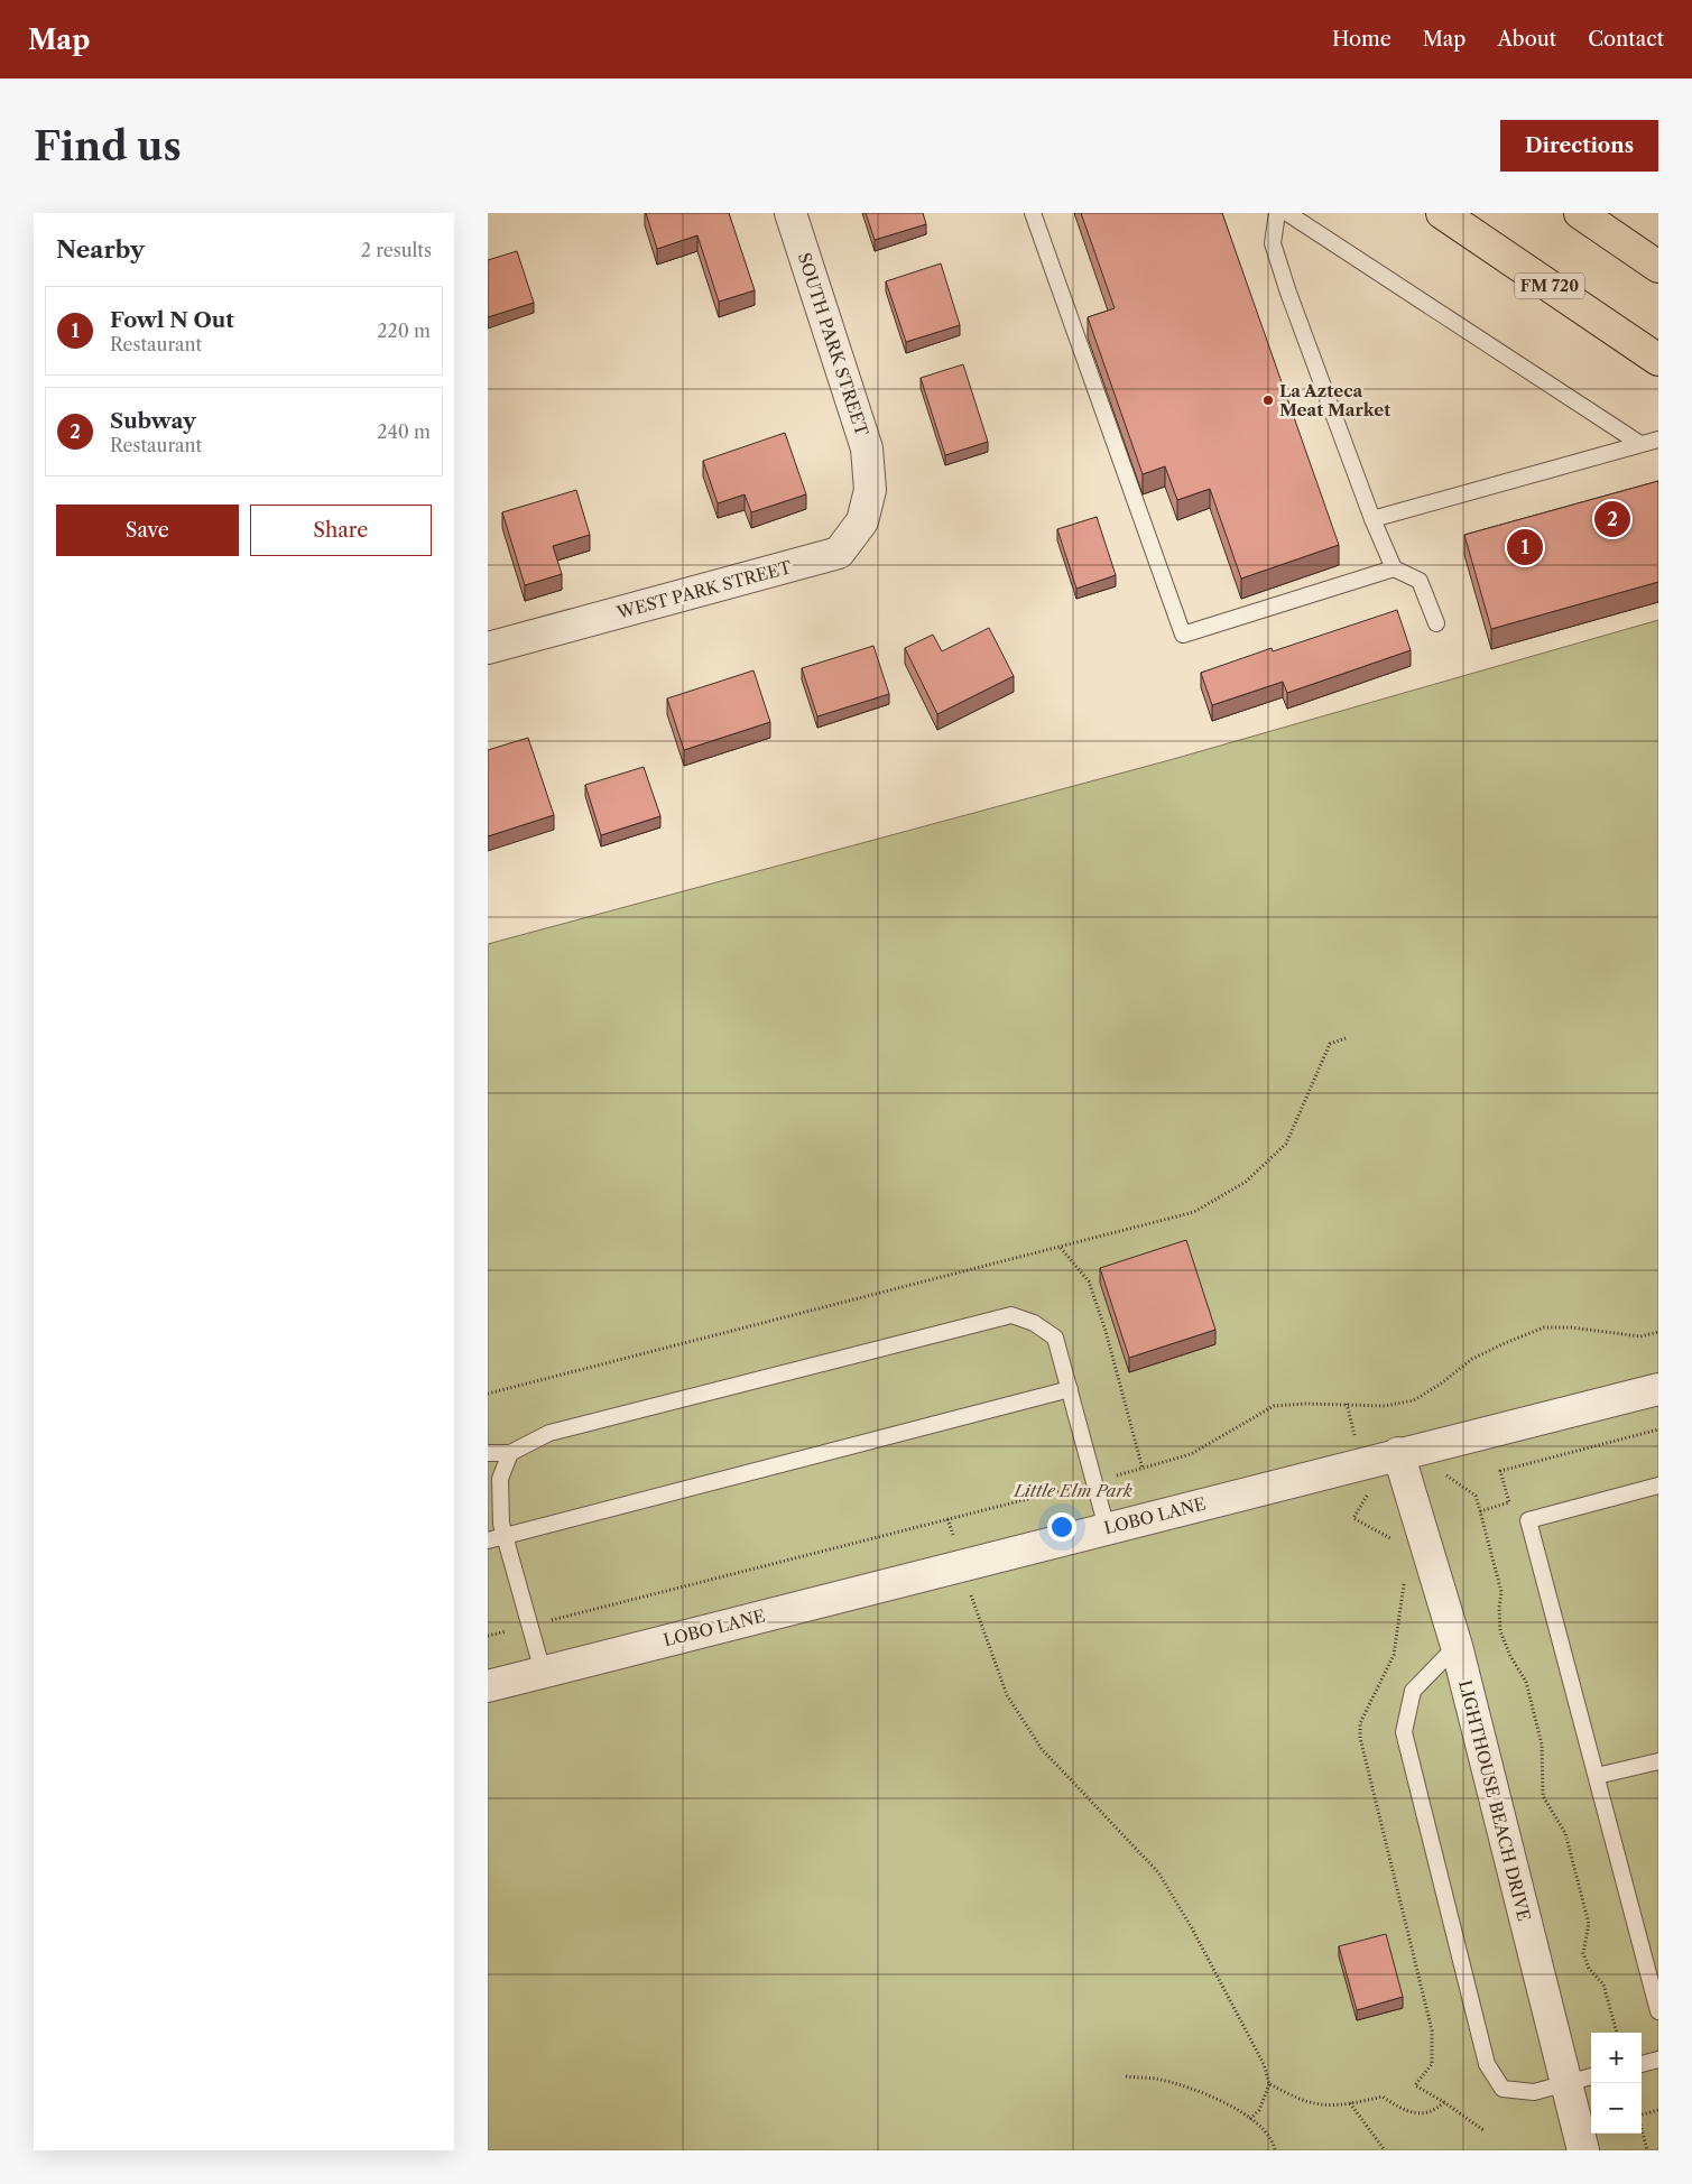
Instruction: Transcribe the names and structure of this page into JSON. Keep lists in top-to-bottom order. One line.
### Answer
{"streets":{"main road":["FM 720"],"street":["SOUTH PARK STREET","WEST PARK STREET","LOBO LANE","LIGHTHOUSE BEACH DRIVE"]},"crossings":[["SOUTH PARK STREET","WEST PARK STREET"],["LOBO LANE","LIGHTHOUSE BEACH DRIVE"]],"parks":["Little Elm Park"],"places":["La Azteca Meat Market"],"page":{"header":"Map","nav":["Home","Map","About","Contact"],"buttons":["Directions",["Save","Share"]],"title":"Find us","heading":["Nearby","2 results"],"list":[{"mark":"1","name":"Fowl N Out","note":"Restaurant","value":"220 m"},{"mark":"2","name":"Subway","note":"Restaurant","value":"240 m"}],"pins":["2","1"],"map_buttons":["+","−"]}}
